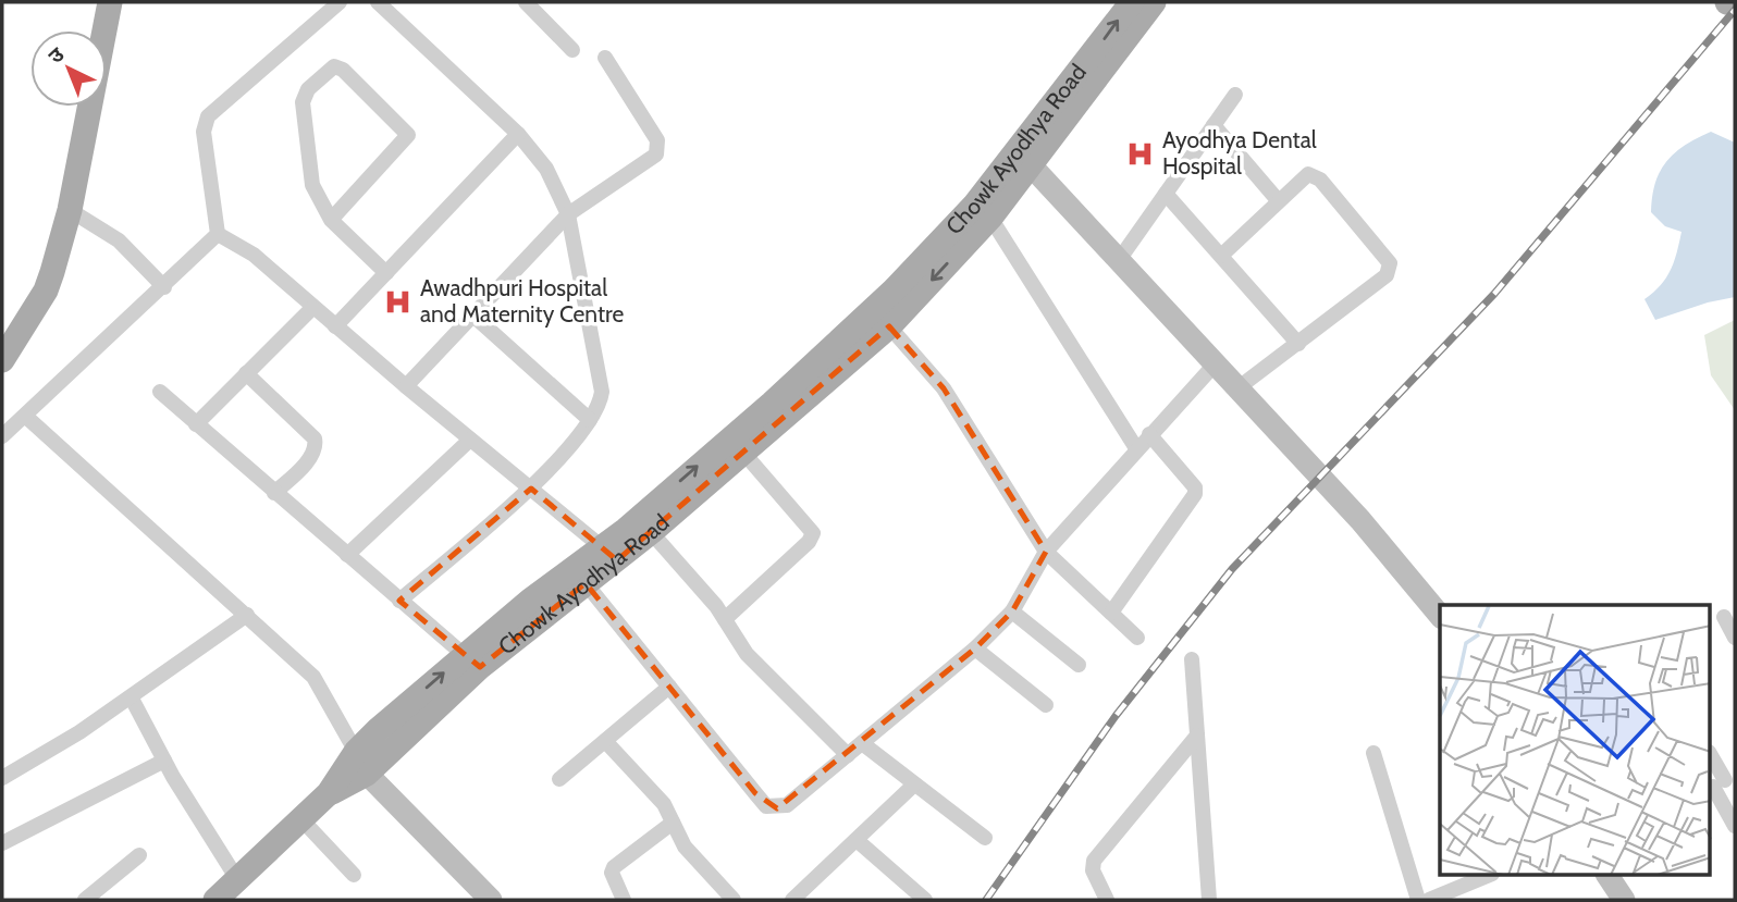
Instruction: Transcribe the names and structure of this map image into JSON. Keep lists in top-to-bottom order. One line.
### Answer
{"streets":{"main road":["Chowk Ayodhya Road"]},"places":{"hospital":["Ayodhya Dental Hospital","Awadhpuri Hospital and Maternity Centre"]},"north":"top left"}
